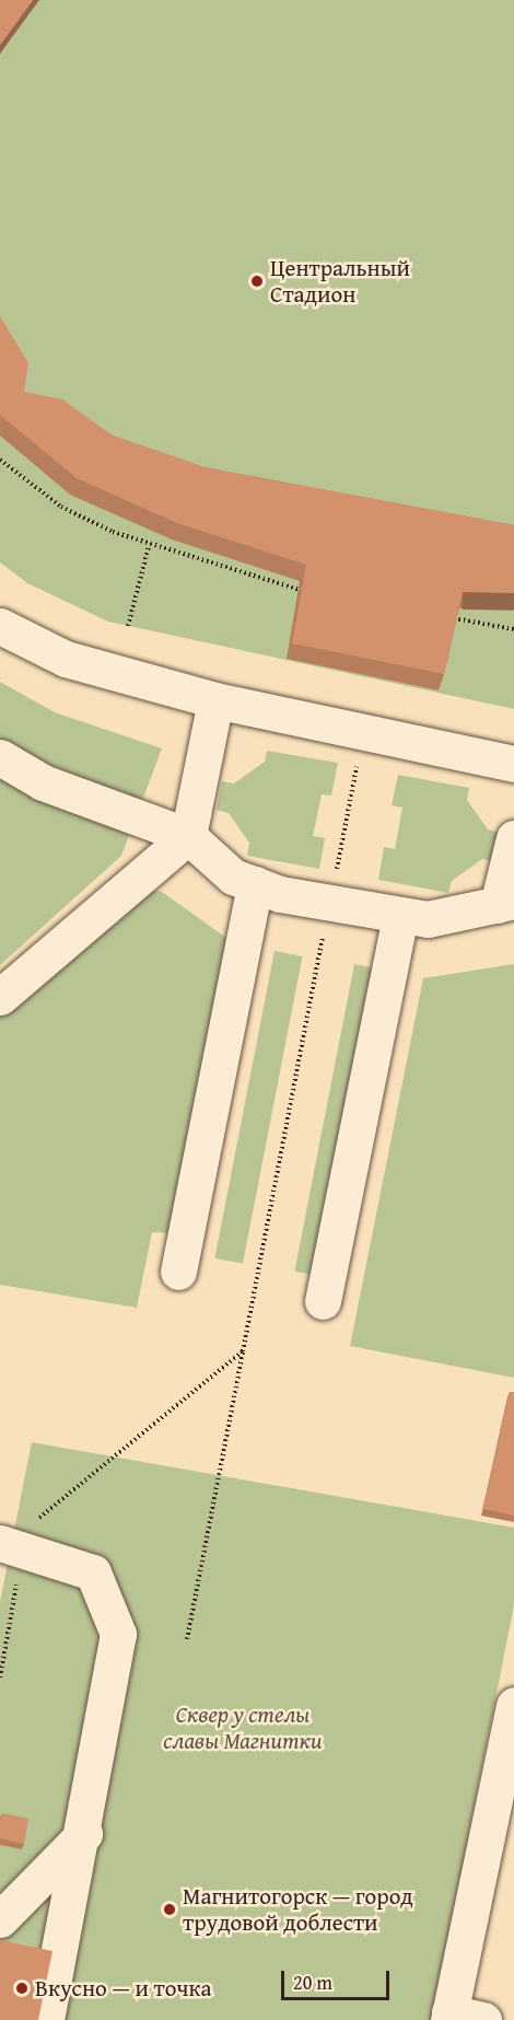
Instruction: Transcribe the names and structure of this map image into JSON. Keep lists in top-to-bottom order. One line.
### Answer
{"parks":["Сквер у стелы славы Магнитки"],"places":["Центральный Стадион","Магнитогорск — город трудовой доблести","Вкусно — и точка"],"scale_bar":"20 m"}
